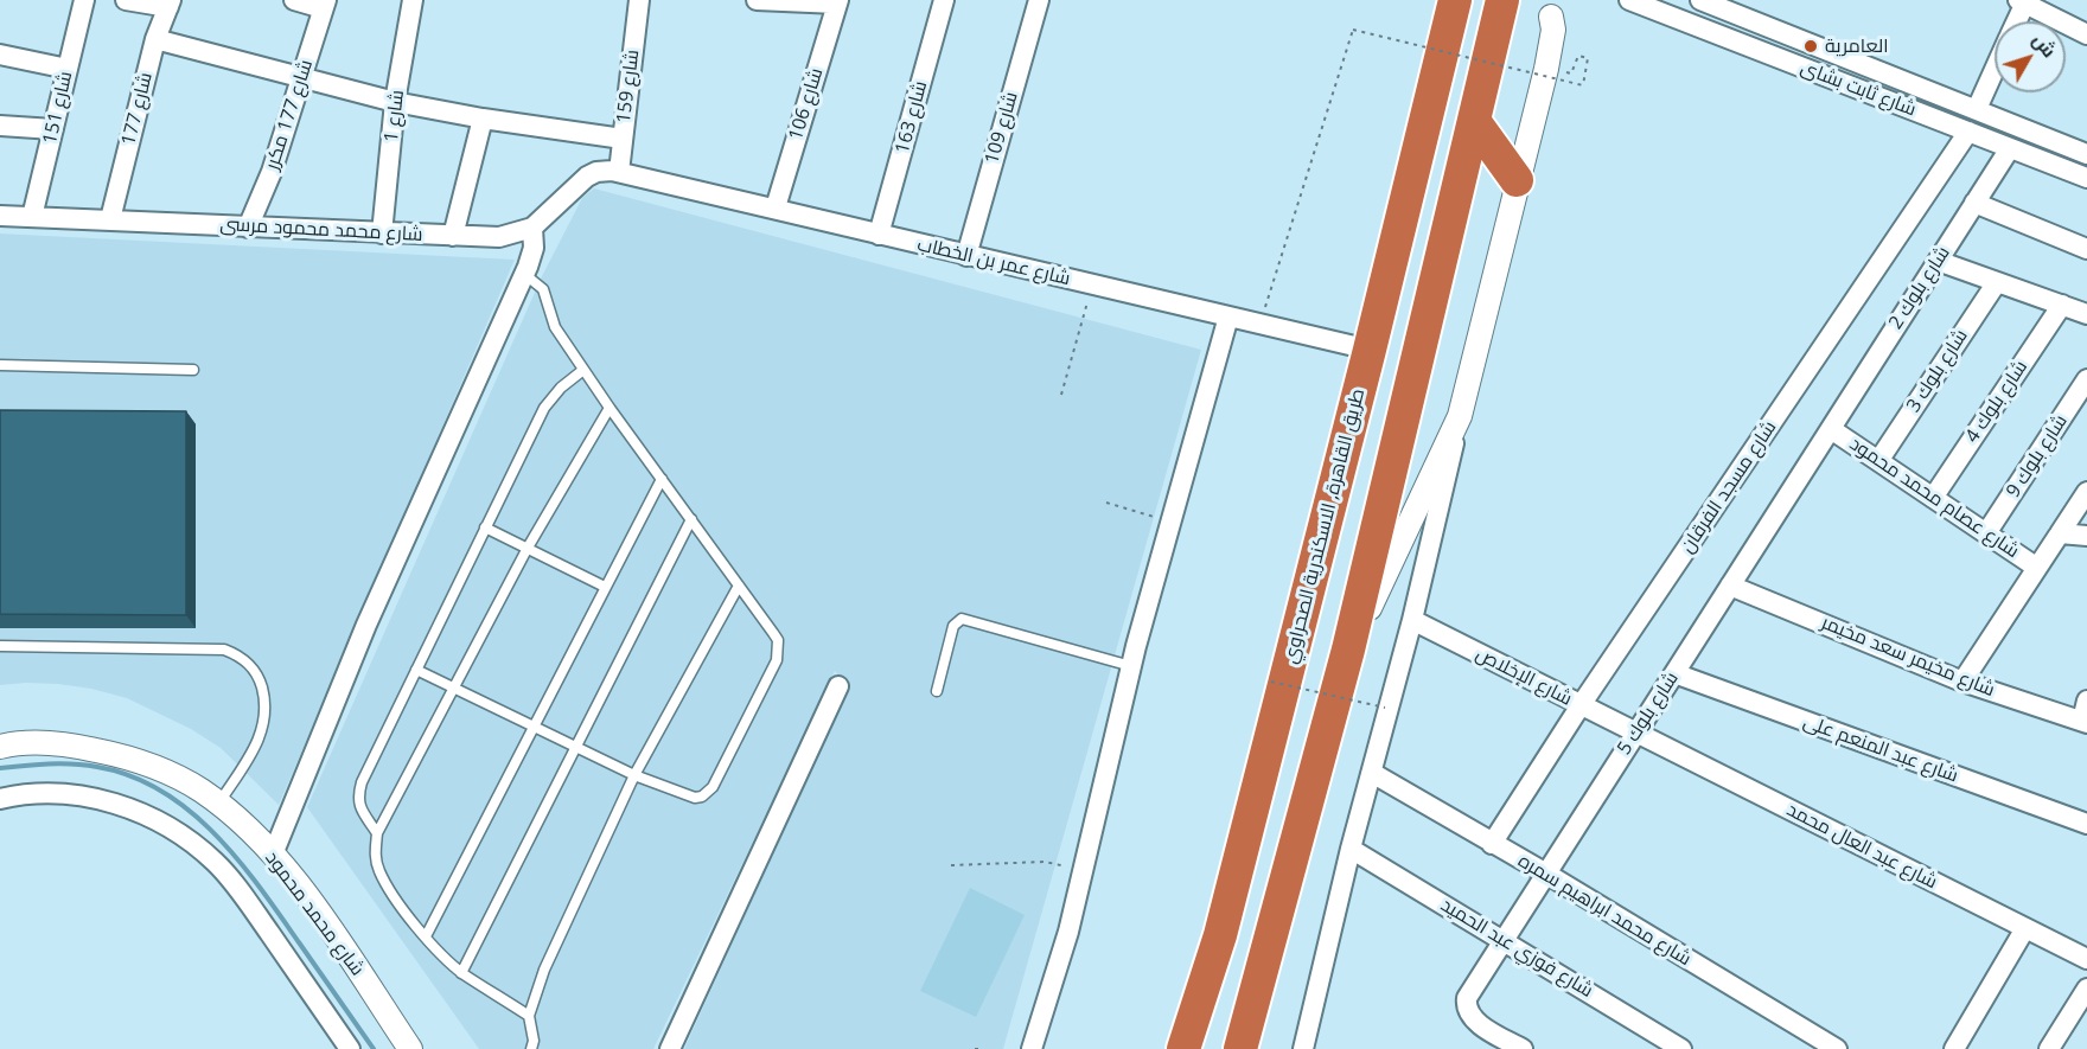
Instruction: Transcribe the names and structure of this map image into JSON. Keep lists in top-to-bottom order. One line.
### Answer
{"streets":{"highway":["طريق القاهرة, الاسكندرية الصحراوي"],"street":["شارع 159","شارع ثابت بشاى","شارع 106","شارع 151","شارع 177","شارع 177 مكرر","شارع 1","شارع 163","شارع 109","شارع محمد محمود مرسى","شارع عمر بن الخطاب","شارع بلوك 2","شارع بلوك 3","شارع بلوك 4","شارع بلوك 9","شارع مسجد الفرقان","شارع عصام محمد محمود","شارع مخيمر سعد مخيمر","شارع الإخلاص","شارع بلوك 5","شارع عبد المنعم على","شارع عبد العال محمد","شارع محمد ابراهيم سمره","شارع محمد محمود","شارع فوزي عبد الحميد"]},"crossings":[["شارع 159","شارع محمد محمود مرسى"],["شارع 159","شارع عمر بن الخطاب"],["شارع ثابت بشاى","شارع بلوك 2"],["شارع ثابت بشاى","شارع مسجد الفرقان"],["شارع 106","شارع عمر بن الخطاب"],["شارع 151","شارع محمد محمود مرسى"],["شارع 177","شارع محمد محمود مرسى"],["شارع 177 مكرر","شارع محمد محمود مرسى"],["شارع 1","شارع محمد محمود مرسى"],["شارع 163","شارع عمر بن الخطاب"],["شارع 109","شارع عمر بن الخطاب"],["شارع محمد محمود مرسى","شارع عمر بن الخطاب"],["شارع عمر بن الخطاب","طريق القاهرة, الاسكندرية الصحراوي"],["شارع بلوك 2","شارع عصام محمد محمود"],["شارع بلوك 2","شارع بلوك 5"],["شارع بلوك 3","شارع عصام محمد محمود"],["شارع بلوك 4","شارع عصام محمد محمود"],["شارع بلوك 9","شارع عصام محمد محمود"],["شارع مسجد الفرقان","شارع الإخلاص"],["شارع مسجد الفرقان","شارع محمد ابراهيم سمره"],["شارع عصام محمد محمود","شارع بلوك 5"],["شارع مخيمر سعد مخيمر","شارع بلوك 5"],["شارع الإخلاص","شارع بلوك 5"],["شارع الإخلاص","شارع عبد العال محمد"],["شارع بلوك 5","شارع عبد المنعم على"],["شارع بلوك 5","شارع عبد العال محمد"],["شارع بلوك 5","شارع محمد ابراهيم سمره"],["شارع بلوك 5","شارع فوزي عبد الحميد"]],"places":["العامرية"],"north":"top right"}
